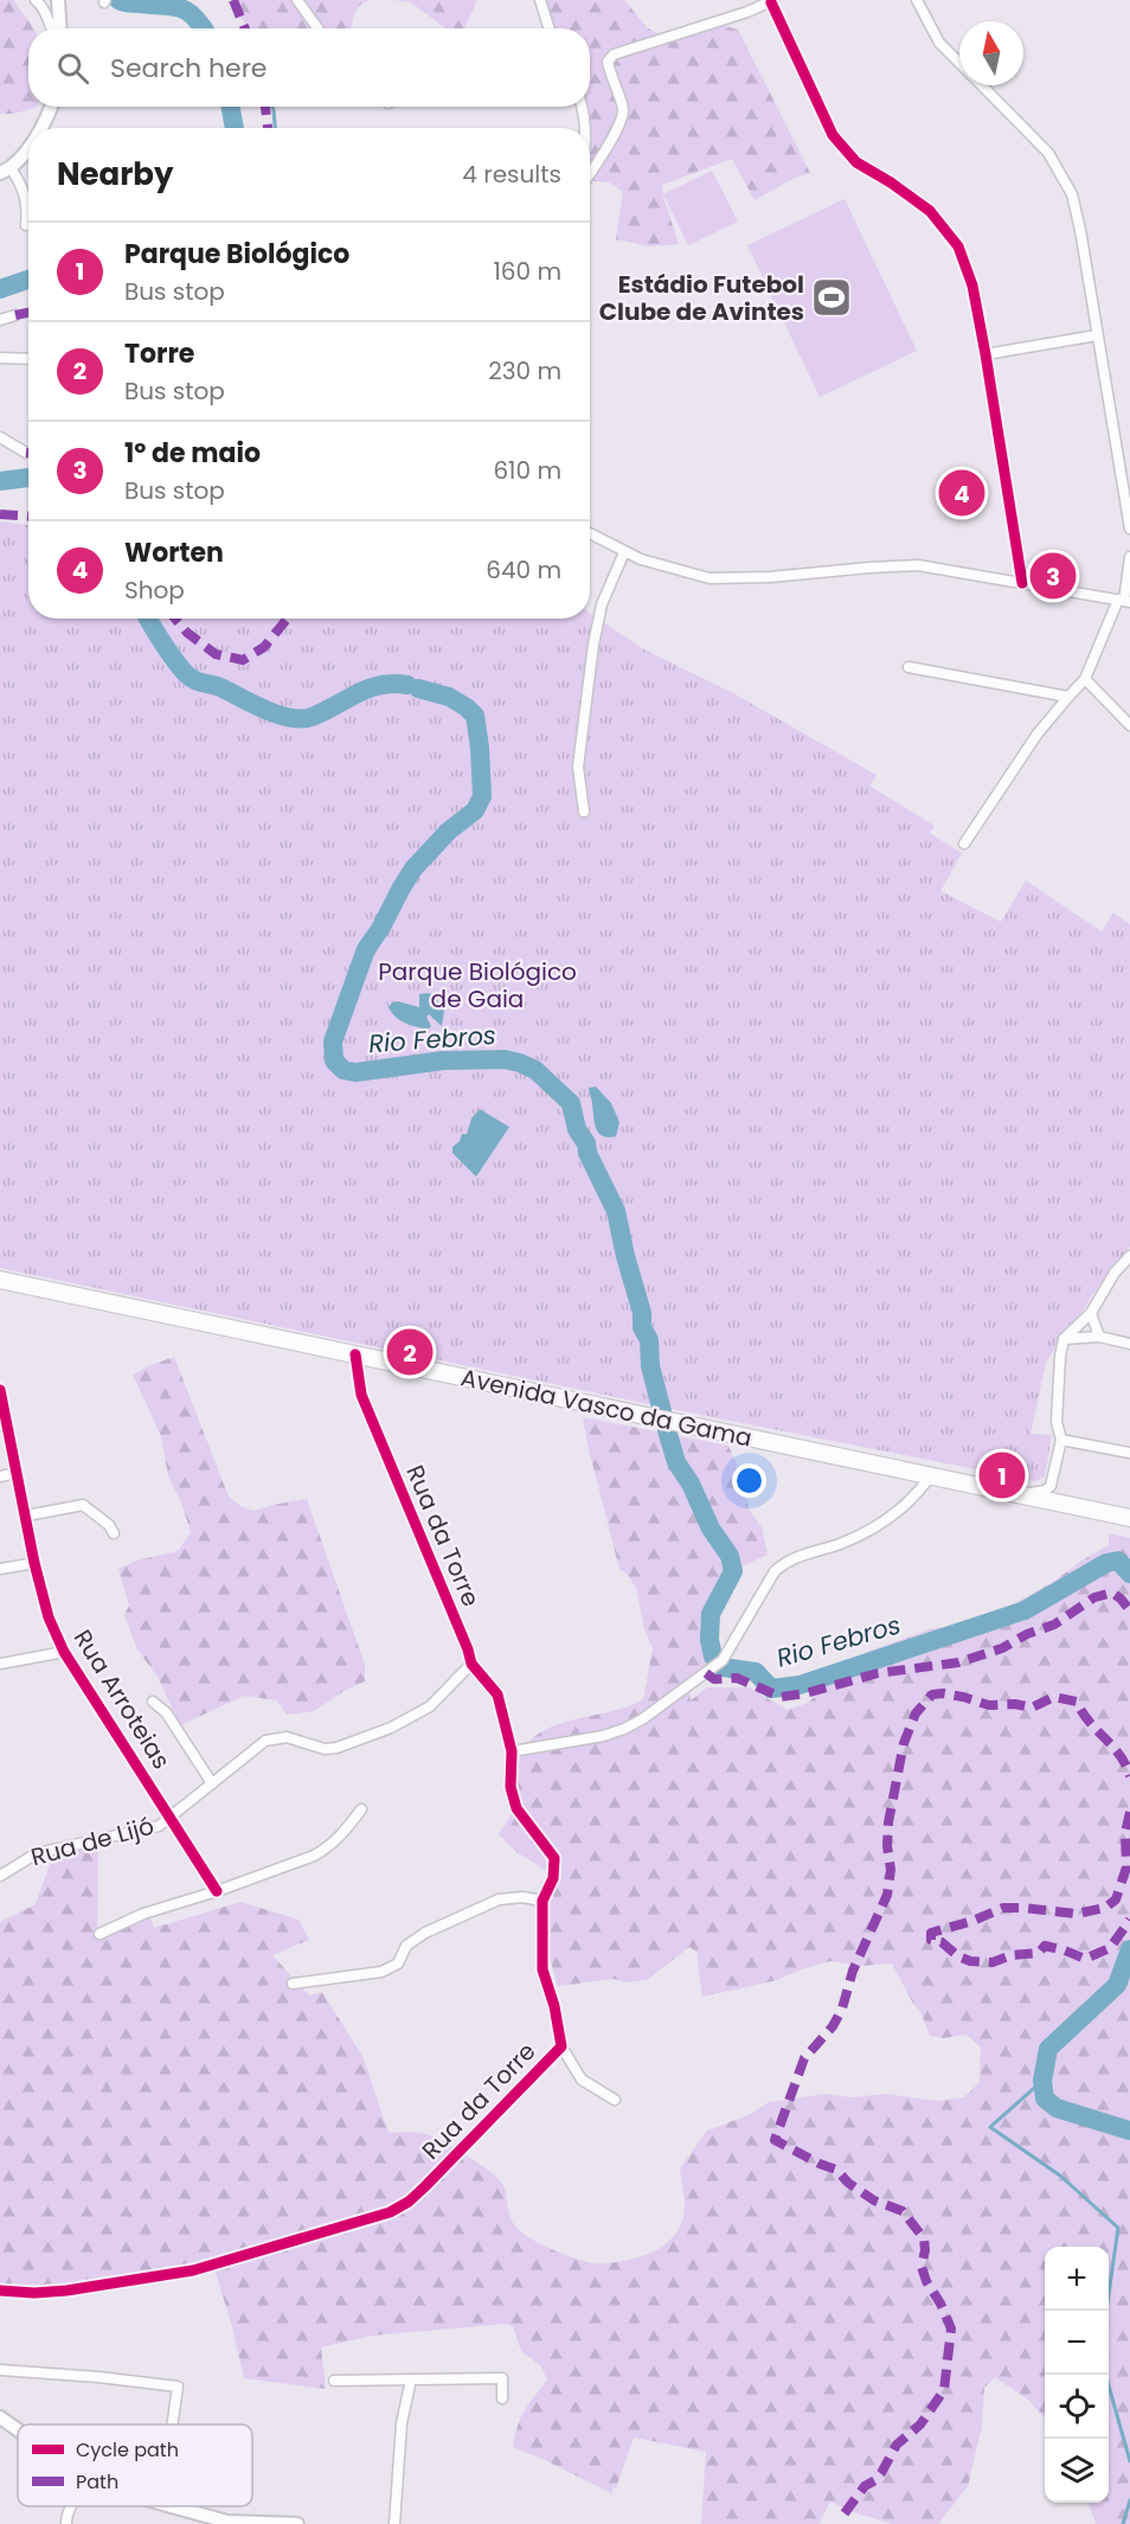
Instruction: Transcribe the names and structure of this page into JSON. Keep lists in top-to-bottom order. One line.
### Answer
{"streets":{"main road":["Avenida Vasco da Gama"],"street":["Rua da Torre","Rua Arroteias","Rua de Lijó"]},"crossings":[["Avenida Vasco da Gama","Rua da Torre"],["Rua da Torre","Rua de Lijó"],["Rua Arroteias","Rua de Lijó"]],"water":["Rio Febros"],"parks":["Parque Biológico de Gaia"],"places":{"sports":["Estádio Futebol Clube de Avintes"]},"legend":["Cycle path","Path"],"north":"top","page":{"search":"Search here","heading":["Nearby","4 results"],"list":[{"mark":"1","name":"Parque Biológico","note":"Bus stop","value":"160 m"},{"mark":"2","name":"Torre","note":"Bus stop","value":"230 m"},{"mark":"3","name":"1º de maio","note":"Bus stop","value":"610 m"},{"mark":"4","name":"Worten","note":"Shop","value":"640 m"}],"pins":["4","3","2","1"],"map_buttons":["+","−"]}}
